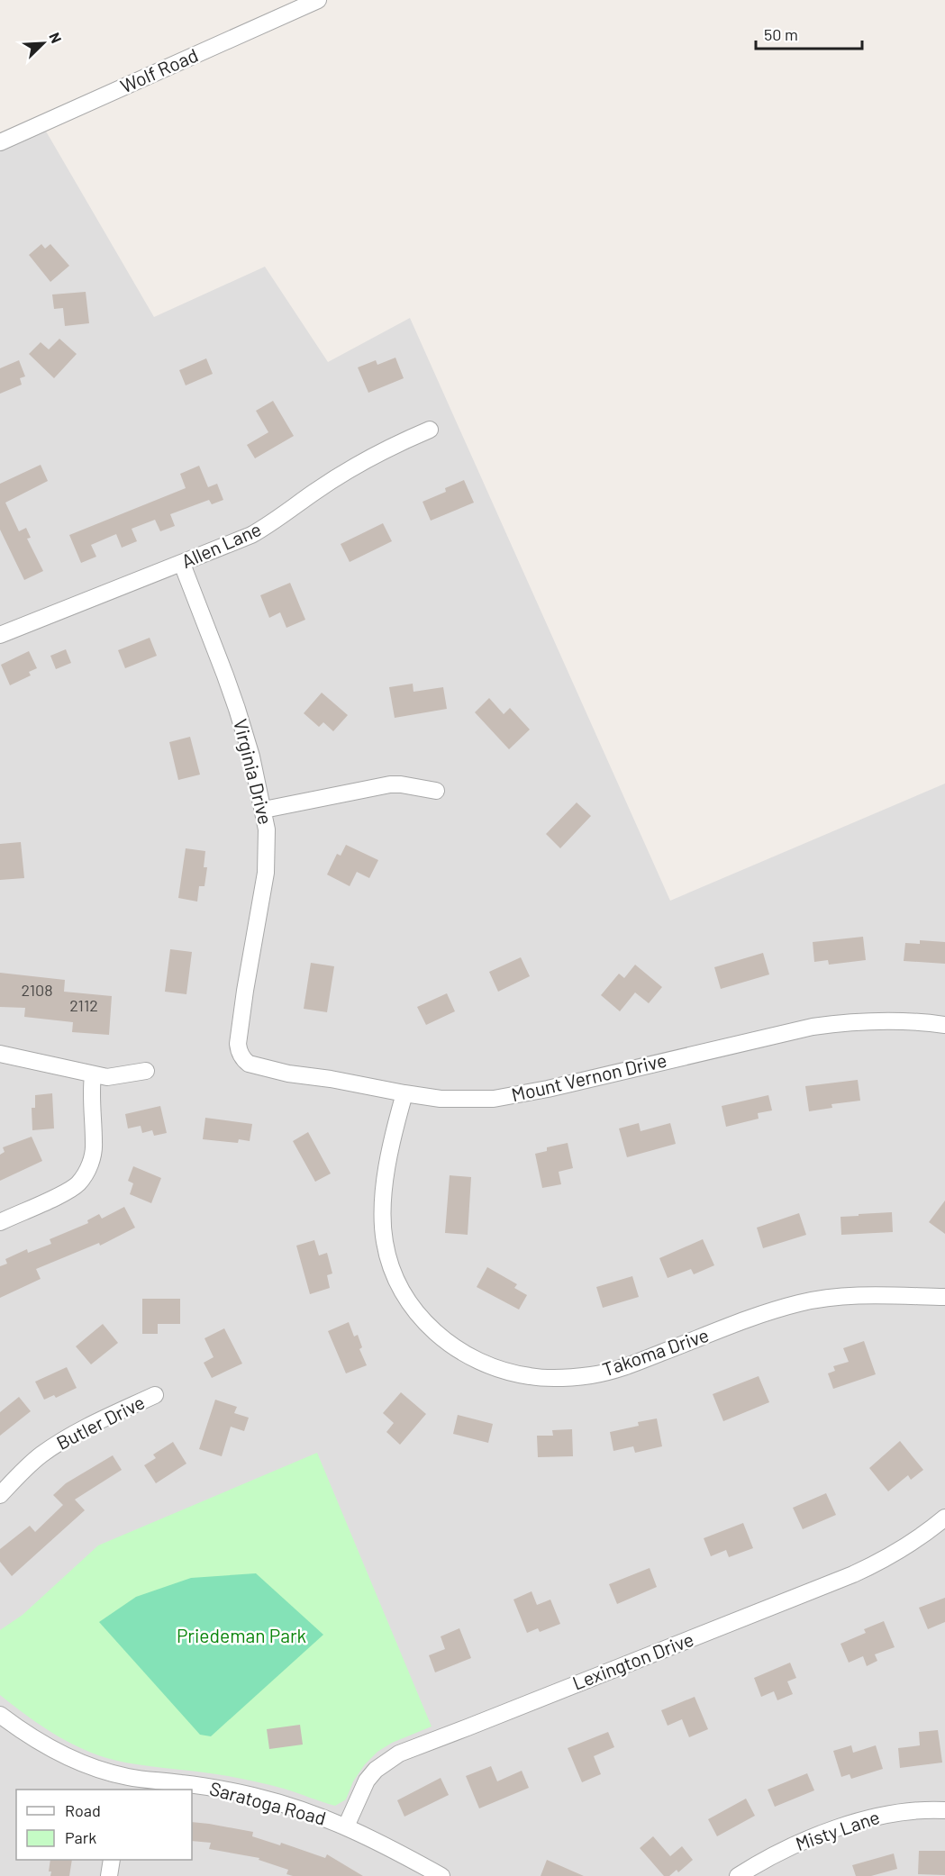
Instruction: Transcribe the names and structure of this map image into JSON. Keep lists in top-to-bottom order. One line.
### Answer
{"streets":{"street":["Wolf Road","Allen Lane","Virginia Drive","Mount Vernon Drive","Takoma Drive","Butler Drive","Lexington Drive","Saratoga Road","Misty Lane"]},"crossings":[["Allen Lane","Virginia Drive"],["Virginia Drive","Mount Vernon Drive"],["Mount Vernon Drive","Takoma Drive"],["Lexington Drive","Saratoga Road"]],"parks":["Priedeman Park"],"house_numbers":["2108","2112"],"legend":["Road","Park"],"scale_bar":"50 m","north":"top right"}
